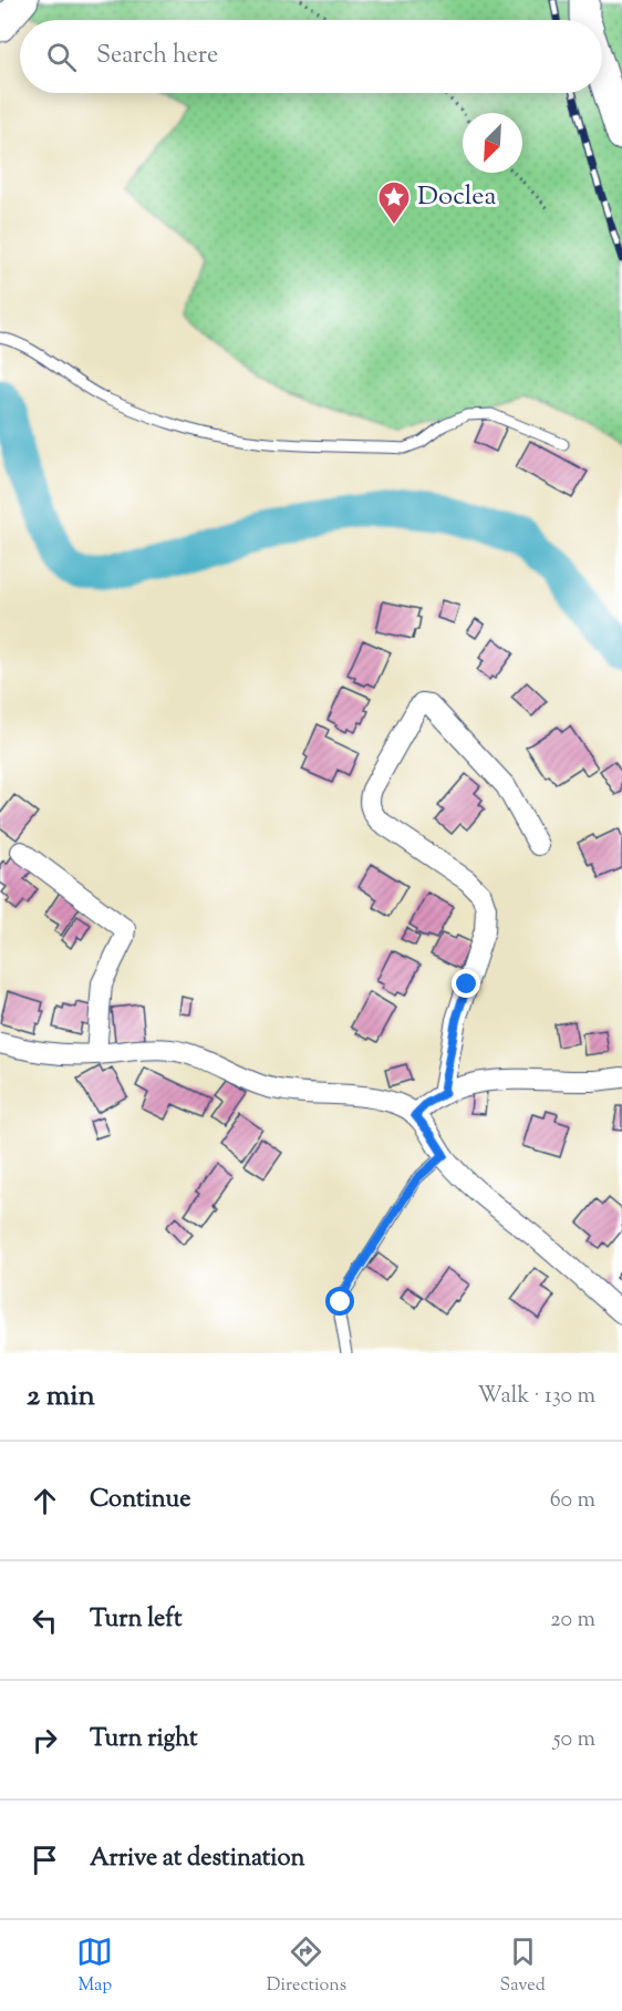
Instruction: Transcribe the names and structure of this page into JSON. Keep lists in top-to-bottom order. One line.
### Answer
{"places":{"place":["Doclea"]},"north":"bottom left","page":{"search":"Search here","heading":["2 min","Walk · 130 m"],"list":[["Continue","60 m"],["Turn left","20 m"],["Turn right","50 m"],"Arrive at destination"],"nav":["Map","Directions","Saved"]}}
